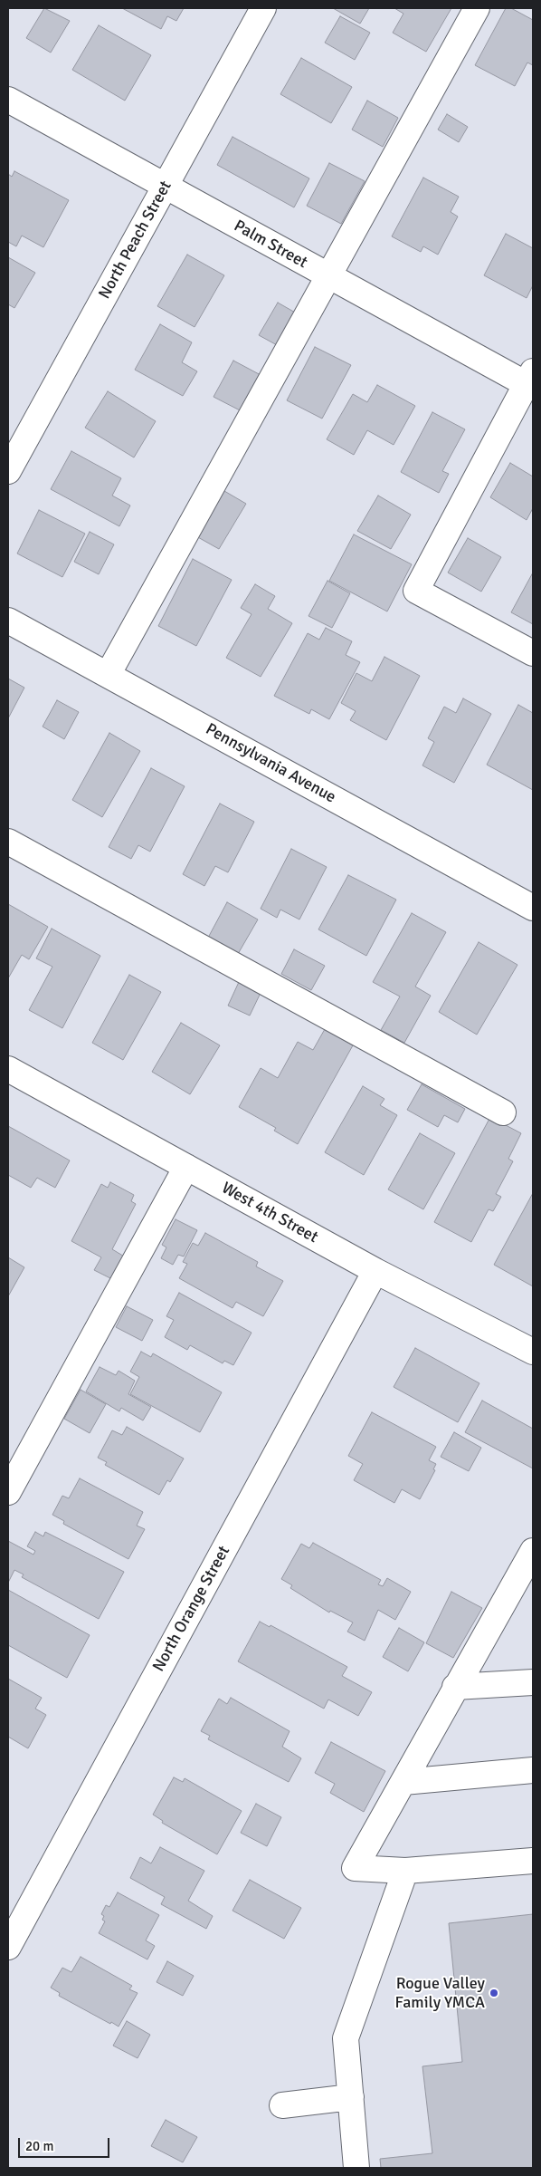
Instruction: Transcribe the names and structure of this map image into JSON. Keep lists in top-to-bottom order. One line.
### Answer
{"streets":{"street":["North Peach Street","Palm Street","Pennsylvania Avenue","West 4th Street","North Orange Street"]},"crossings":[["North Peach Street","Palm Street"],["West 4th Street","North Orange Street"]],"places":["Rogue Valley Family YMCA"],"scale_bar":"20 m"}
